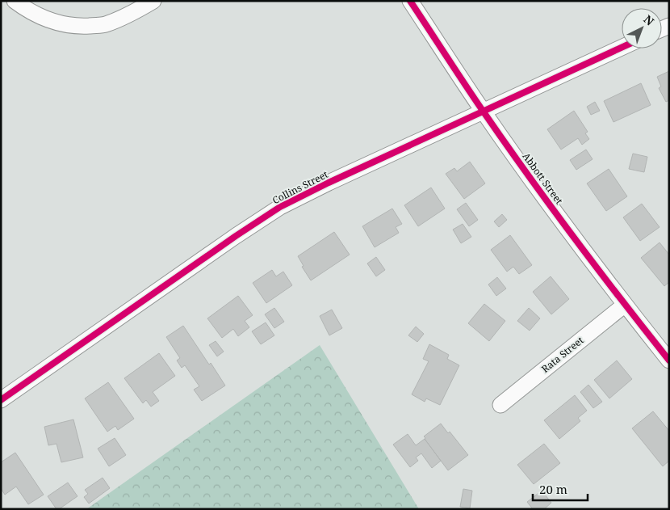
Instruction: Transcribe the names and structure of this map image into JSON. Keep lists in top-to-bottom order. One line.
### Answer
{"streets":{"street":["Abbott Street","Collins Street","Rata Street"]},"crossings":[["Abbott Street","Collins Street"],["Abbott Street","Rata Street"]],"scale_bar":"20 m","north":"top right"}
